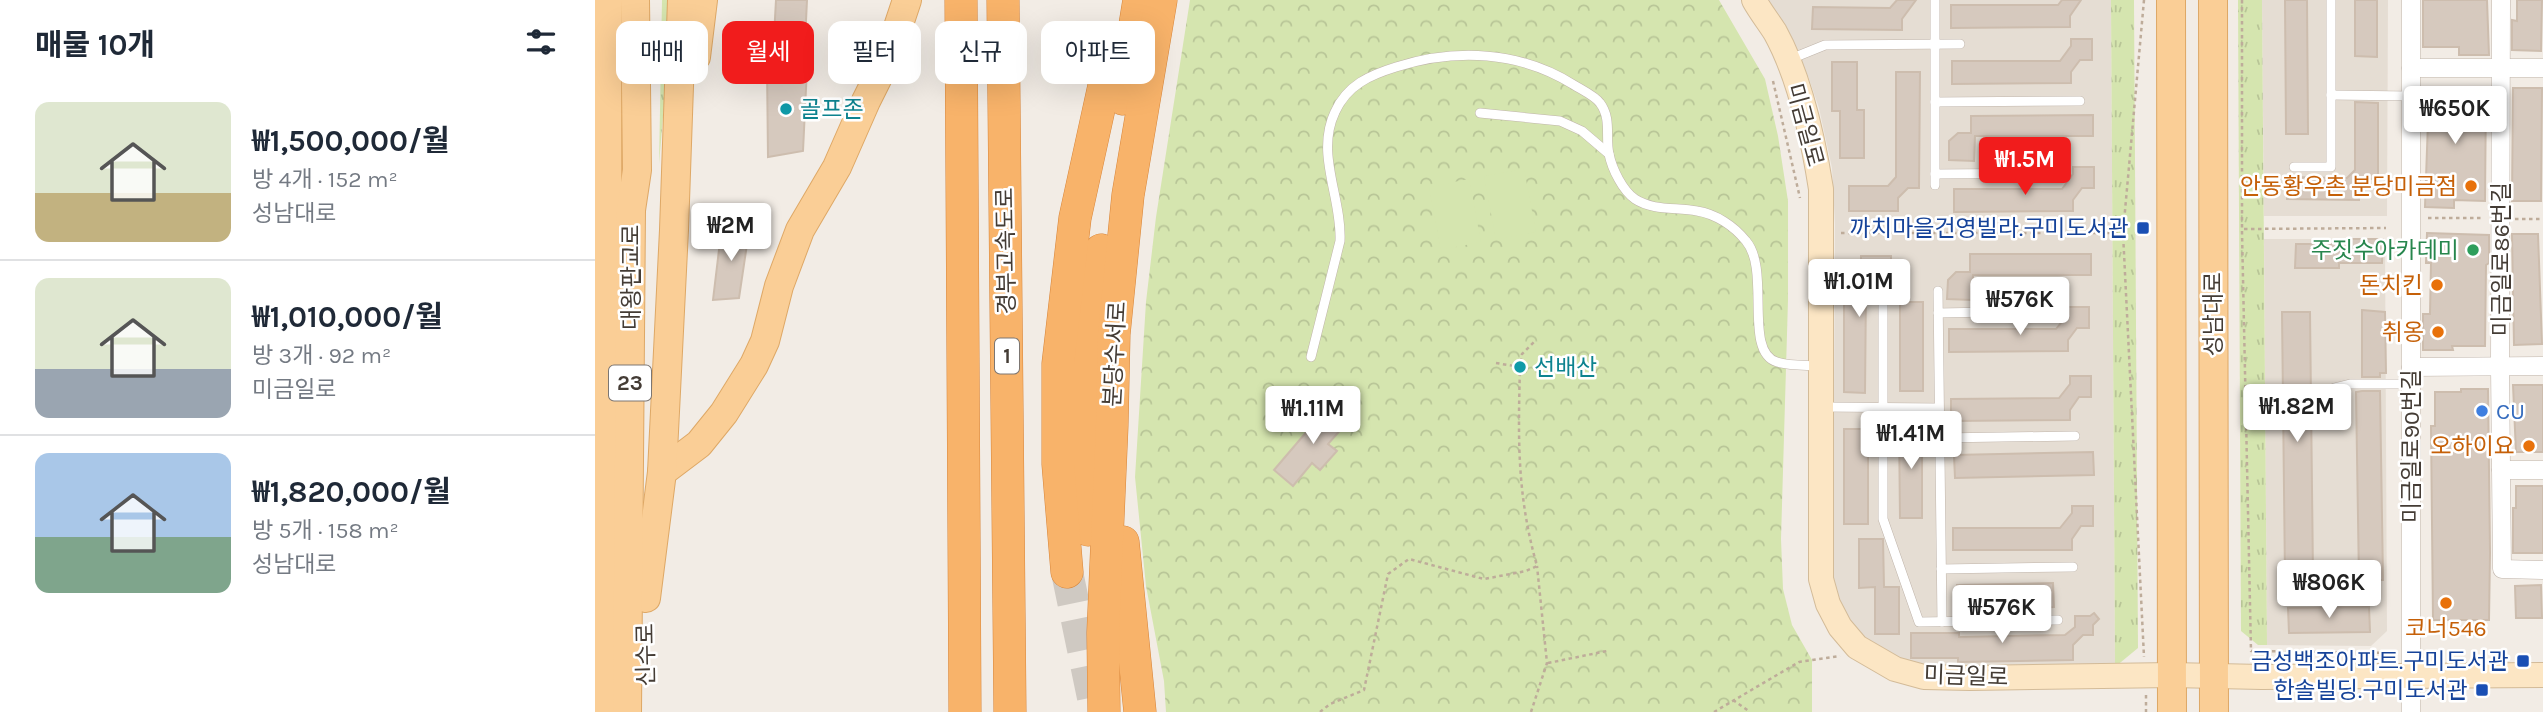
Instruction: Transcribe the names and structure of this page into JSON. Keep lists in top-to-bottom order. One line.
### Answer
{"streets":{"highway":["경부고속도로","분당수서로","1"],"main road":["대왕판교로","성남대로","23","신수로"],"street":["미금일로","미금일로86번길","미금일로90번길"]},"crossings":[["미금일로","성남대로"],["미금일로","미금일로90번길"],["대왕판교로","23"],["대왕판교로","신수로"],["23","신수로"]],"places":{"other":["골프존","안동황우촌 분당미금점","주짓수아카데미","돈치킨","취옹","선배산","CU","오하이요","코너546"],"transit":["까치마을건영빌라.구미도서관","금성백조아파트.구미도서관","한솔빌딩.구미도서관"]},"page":{"heading":"매물 10개","chip":["매매","월세","필터","신규","아파트"],"list":[{"name":"₩1,500,000/월","note":"방 4개 · 152 m² · 성남대로"},{"name":"₩1,010,000/월","note":"방 3개 · 92 m² · 미금일로"},{"name":"₩1,820,000/월","note":"방 5개 · 158 m² · 성남대로"}],"price":["₩650K","₩1.5M","₩2M","₩1.01M","₩576K","₩1.82M","₩1.11M","₩1.41M","₩806K","₩576K"]}}
